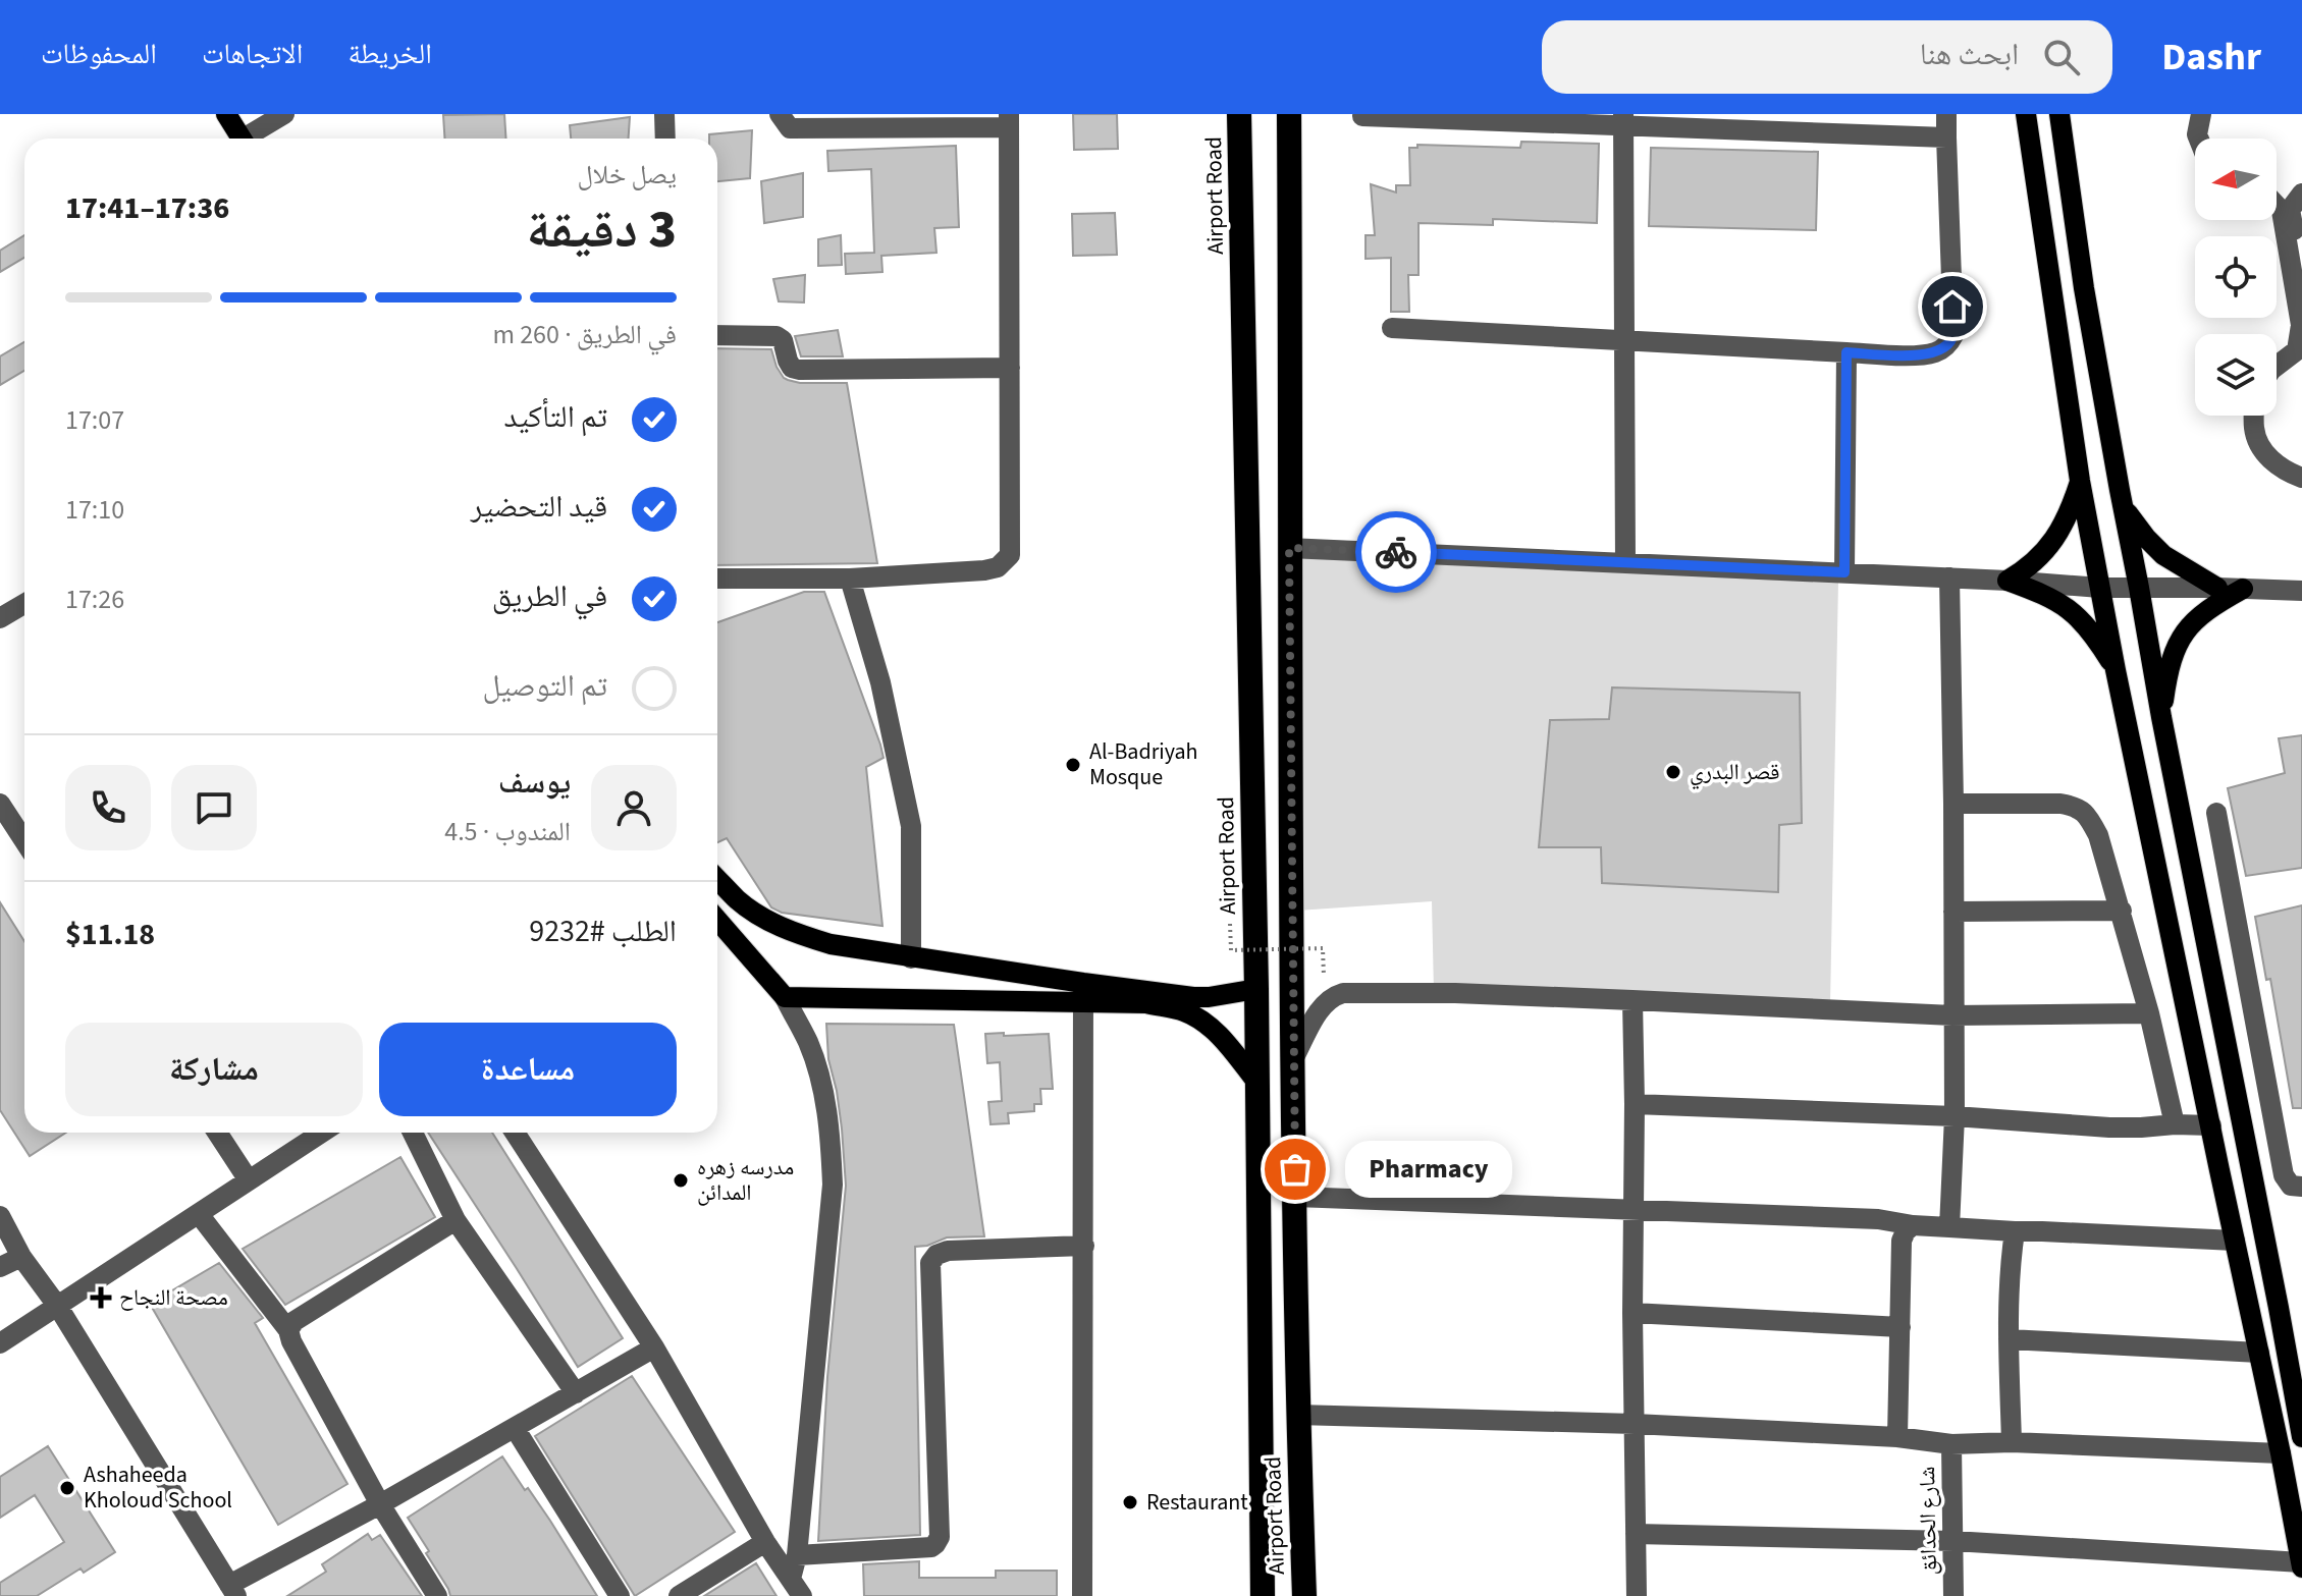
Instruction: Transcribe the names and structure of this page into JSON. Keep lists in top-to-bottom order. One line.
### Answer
{"streets":{"highway":["Airport Road"],"street":["شارع الحدائق"]},"places":{"other":["Al-Badriyah Mosque","قصر البدري","Pharmacy","مدرسه زهره المدائن","Ashaheeda Kholoud School","Restaurant"],"health":["مصحة النجاح"]},"north":"left","page":{"header":"Dashr","search":"ابحث هنا","nav":["الخريطة","الاتجاهات","المحفوظات"],"heading":["3 دقيقة","يصل خلال","17:36–17:41"],"panel":["يوسف","المندوب · 4.5","الطلب #9232","$11.18"],"bar":"في الطريق · 260 m","list":[["تم التأكيد","17:07"],["قيد التحضير","17:10"],["في الطريق","17:26"],"تم التوصيل"],"buttons":["مساعدة","مشاركة"],"bubble":"Pharmacy"}}
